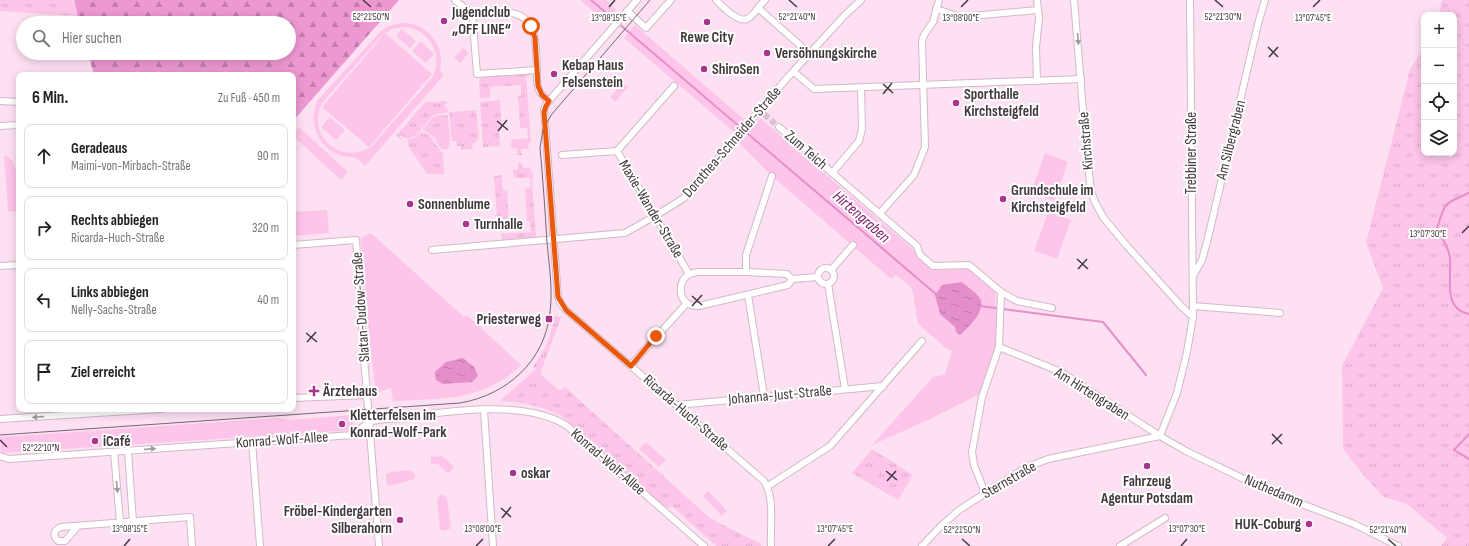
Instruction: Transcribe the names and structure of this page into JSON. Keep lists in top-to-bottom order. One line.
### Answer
{"streets":{"street":["Am Silbergraben","Kirchstraße","Dorothea-Schneider-Straße","Zum Teich","Trebbiner Straße","Maxie-Wander-Straße","Slatan-Dudow-Straße","Am Hirtengraben","Johanna-Just-Straße","Ricarda-Huch-Straße","Konrad-Wolf-Allee","Sternstraße","Nuthedamm"]},"crossings":[["Am Silbergraben","Trebbiner Straße"],["Kirchstraße","Trebbiner Straße"],["Dorothea-Schneider-Straße","Maxie-Wander-Straße"],["Dorothea-Schneider-Straße","Ricarda-Huch-Straße"],["Trebbiner Straße","Am Hirtengraben"],["Trebbiner Straße","Sternstraße"],["Trebbiner Straße","Nuthedamm"],["Slatan-Dudow-Straße","Konrad-Wolf-Allee"],["Am Hirtengraben","Sternstraße"],["Am Hirtengraben","Nuthedamm"],["Johanna-Just-Straße","Ricarda-Huch-Straße"],["Sternstraße","Nuthedamm"]],"water":["Hirtengraben"],"places":{"other":["Jugendclub „OFF LINE“","Rewe City","Versöhnungskirche","ShiroSen","Kebap Haus Felsenstein","Sporthalle Kirchsteigfeld","Grundschule im Kirchsteigfeld","Sonnenblume","Turnhalle","Kletterfelsen im Konrad-Wolf-Park","iCafé","Fahrzeug Agentur Potsdam","oskar","Fröbel-Kindergarten Silberahorn","HUK-Coburg"],"transit":["Priesterweg"],"health":["Ärztehaus"]},"page":{"map_buttons":["+","−"],"search":"Hier suchen","heading":["6 Min.","Zu Fuß · 450 m"],"list":[["Geradeaus","Maimi-von-Mirbach-Straße","90 m"],["Rechts abbiegen","Ricarda-Huch-Straße","320 m"],["Links abbiegen","Nelly-Sachs-Straße","40 m"],"Ziel erreicht"]},"coordinates":["52°21'50\"N","52°21'40\"N","52°21'30\"N","13°08'15\"E","13°08'00\"E","13°07'45\"E","13°07'30\"E","52°22'10\"N"]}
